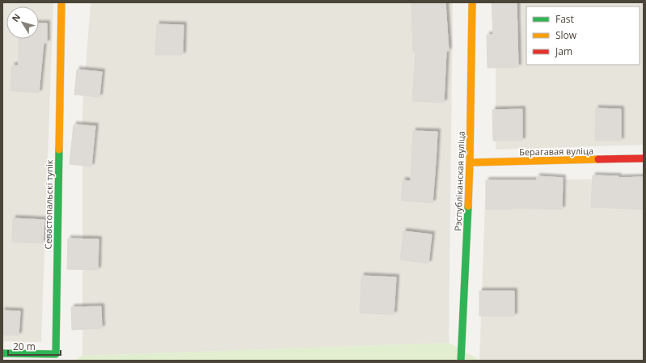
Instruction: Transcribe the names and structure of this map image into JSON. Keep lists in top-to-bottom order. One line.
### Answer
{"streets":{"street":["Берагавая вуліца","Рэспубліканская вуліца","Севастопальскі тупік"]},"crossings":[["Берагавая вуліца","Рэспубліканская вуліца"]],"legend":["Fast","Slow","Jam"],"scale_bar":"20 m","north":"top left"}
